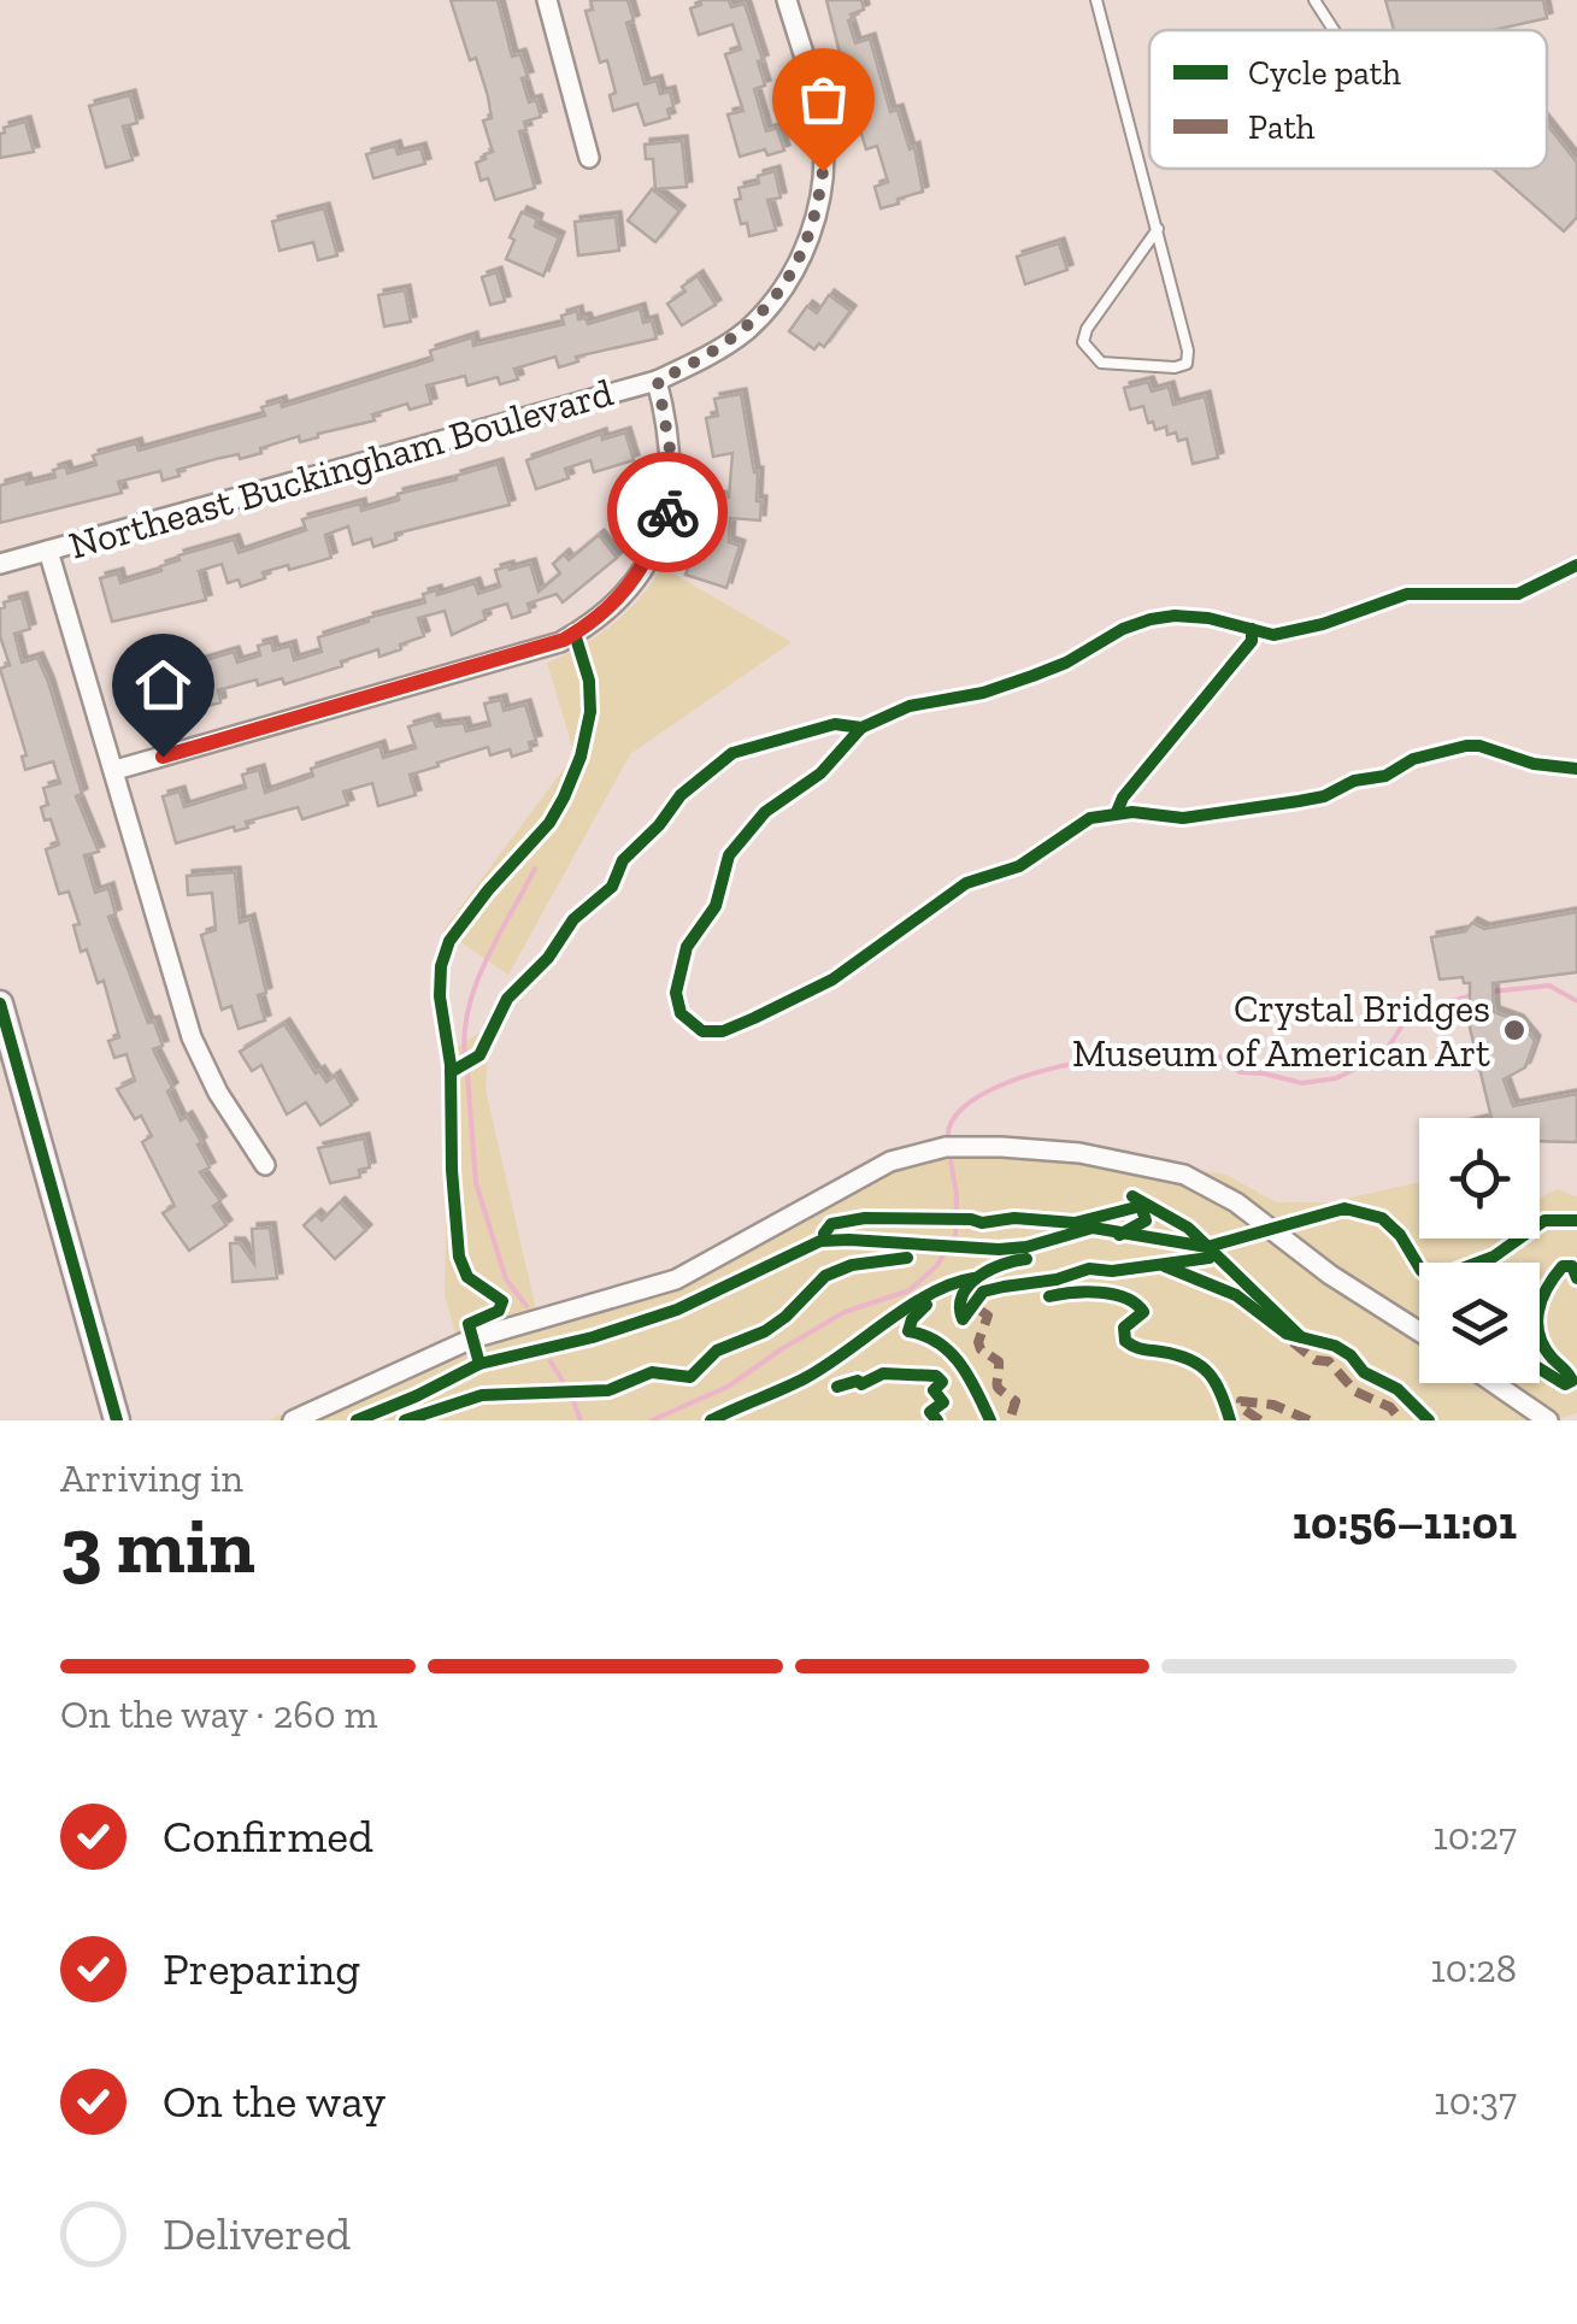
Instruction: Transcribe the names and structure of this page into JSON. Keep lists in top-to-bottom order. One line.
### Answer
{"streets":{"street":["Northeast Buckingham Boulevard"]},"places":["Crystal Bridges Museum of American Art"],"legend":["Cycle path","Path"],"page":{"heading":["3 min","Arriving in","10:56–11:01"],"bar":"On the way · 260 m","list":[["Confirmed","10:27"],["Preparing","10:28"],["On the way","10:37"],"Delivered"]}}
